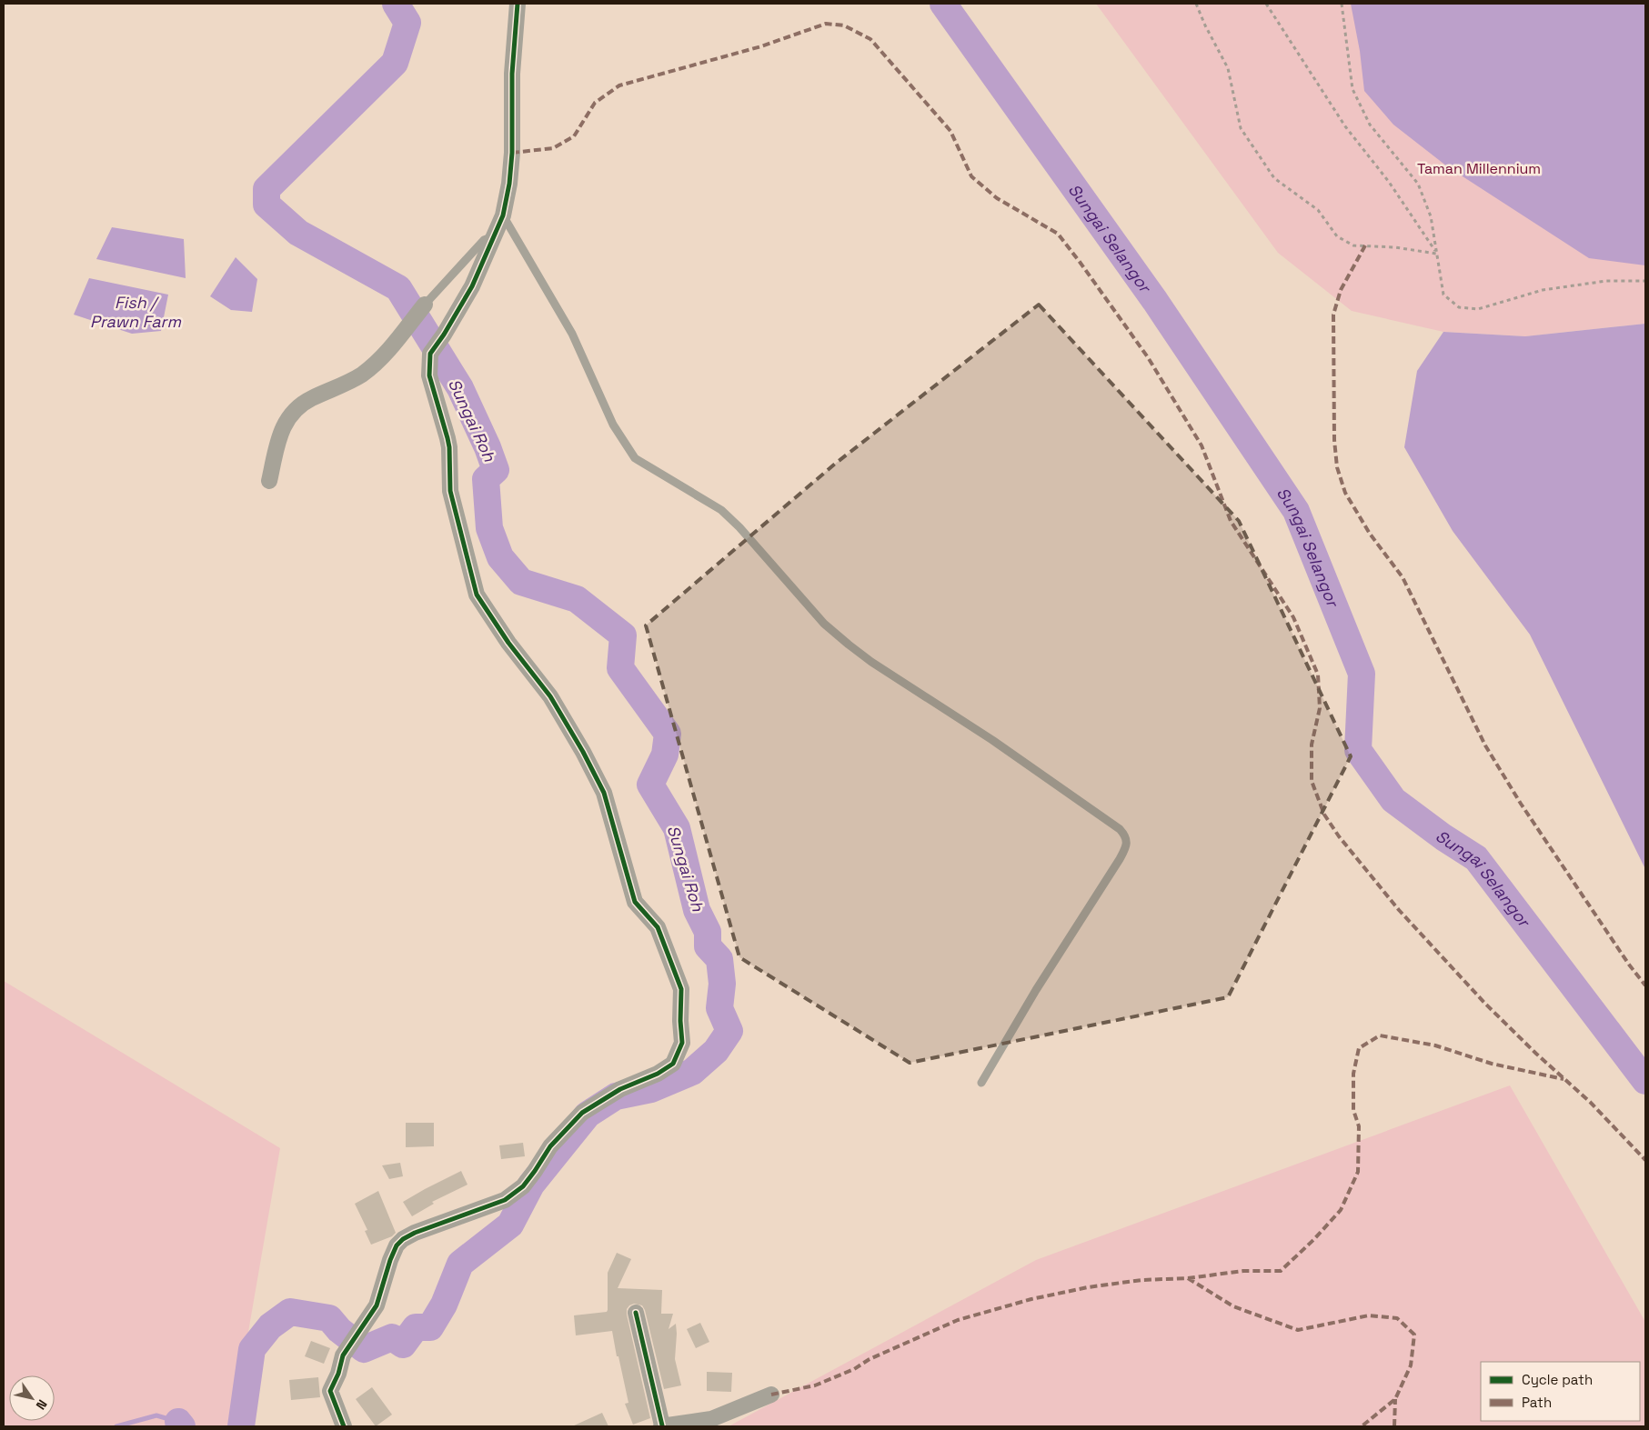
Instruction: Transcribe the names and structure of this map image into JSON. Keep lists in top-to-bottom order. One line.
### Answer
{"water":["Sungai Selangor","Fish / Prawn Farm","Sungai Roh"],"parks":["Taman Millennium"],"legend":["Cycle path","Path"],"north":"bottom right"}
